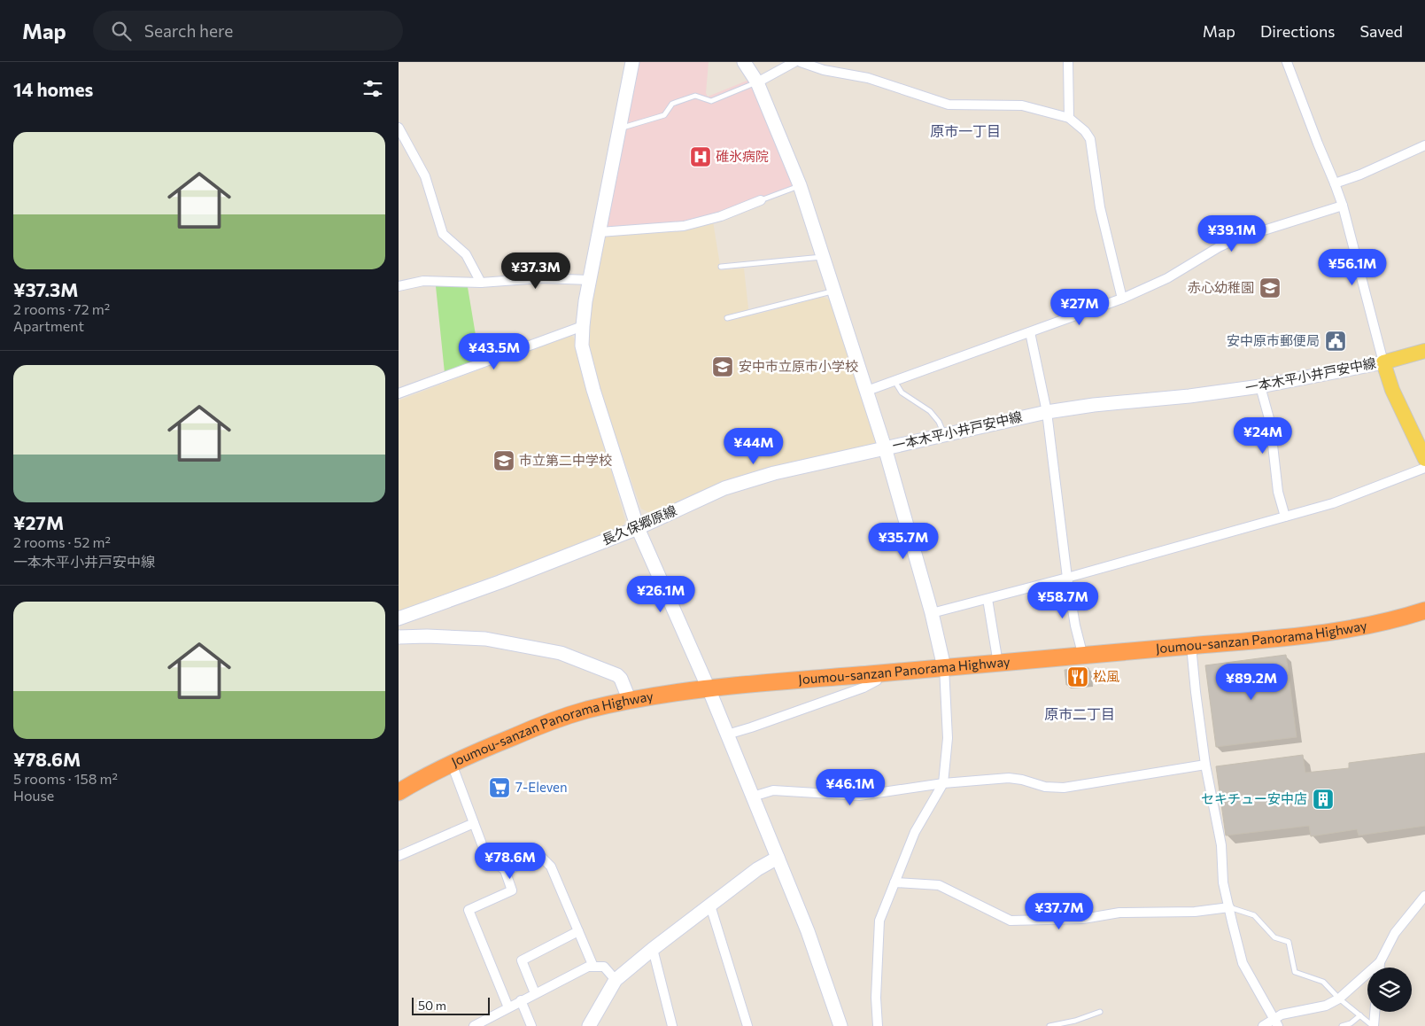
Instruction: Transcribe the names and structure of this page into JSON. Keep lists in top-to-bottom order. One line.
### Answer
{"streets":{"highway":["Joumou-sanzan Panorama Highway"],"street":["一本木平小井戸安中線","長久保郷原線"]},"crossings":[["一本木平小井戸安中線","長久保郷原線"]],"districts":["原市一丁目","原市二丁目"],"places":{"hospital":["碓氷病院"],"school or university":["赤心幼稚園","安中市立原市小学校","市立第二中学校"],"public building":["安中原市郵便局"],"restaurant":["松風"],"supermarket":["7-Eleven"],"building":["セキチュー安中店"]},"scale_bar":"50 m","page":{"header":"Map","search":"Search here","nav":["Map","Directions","Saved"],"heading":"14 homes","list":[{"name":"¥37.3M","note":"2 rooms · 72 m² · Apartment"},{"name":"¥27M","note":"2 rooms · 52 m² · 一本木平小井戸安中線"},{"name":"¥78.6M","note":"5 rooms · 158 m² · House"}],"price":["¥39.1M","¥56.1M","¥37.3M","¥27M","¥43.5M","¥24M","¥44M","¥35.7M","¥26.1M","¥58.7M","¥89.2M","¥46.1M","¥78.6M","¥37.7M"],"scale":"50 m"}}
